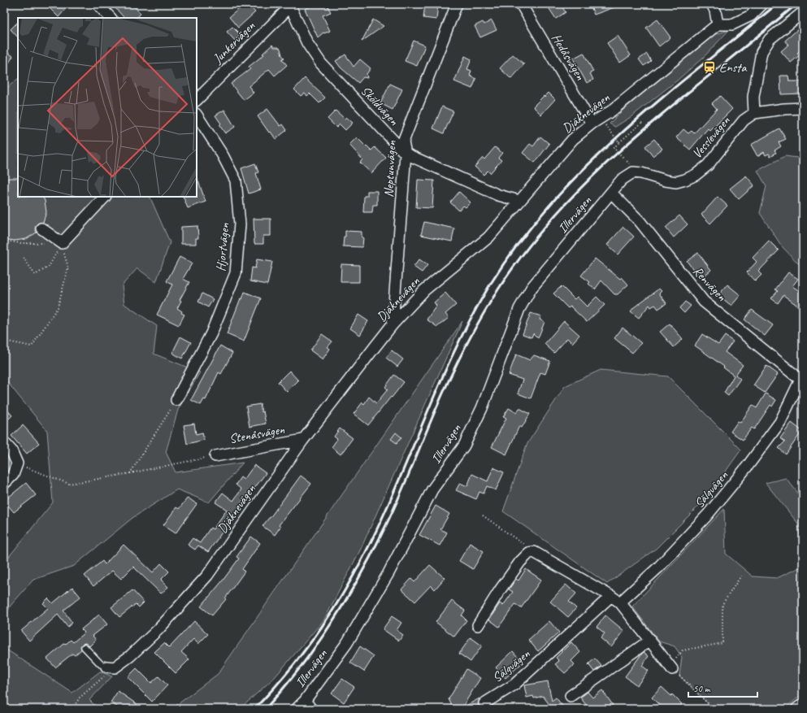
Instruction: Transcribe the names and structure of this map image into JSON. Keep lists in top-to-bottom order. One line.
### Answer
{"streets":{"street":["Junkervägen","Hedåsvägen","Sköldvägen","Djäknevägen","Vesslevägen","Neptunvägen","Illervägen","Hjortvägen","Renvägen","Stenåsvägen","Sälgvägen"]},"crossings":[["Junkervägen","Sköldvägen"],["Hedåsvägen","Djäknevägen"],["Sköldvägen","Djäknevägen"],["Sköldvägen","Neptunvägen"],["Djäknevägen","Neptunvägen"],["Djäknevägen","Stenåsvägen"],["Illervägen","Renvägen"],["Renvägen","Sälgvägen"]],"places":{"station":["Ensta"]},"scale_bar":"50 m"}
